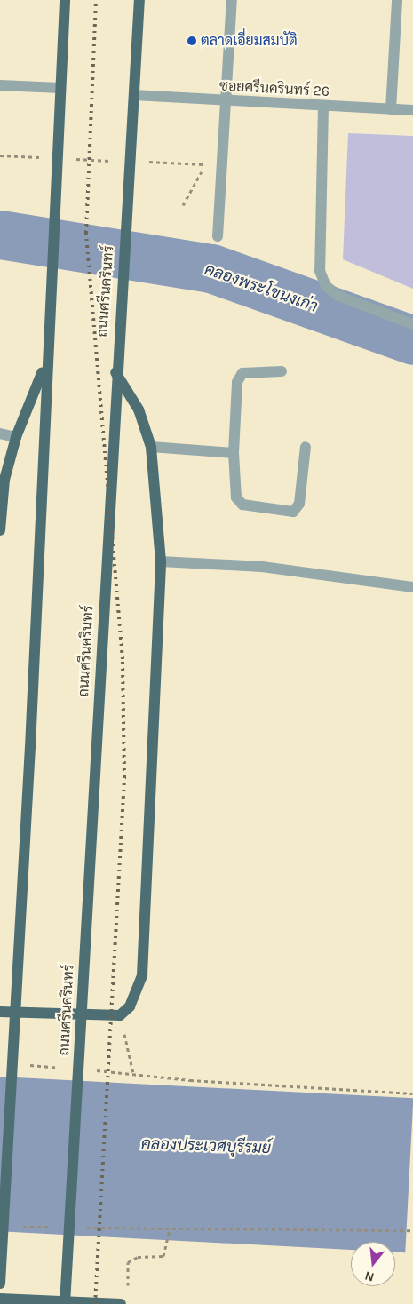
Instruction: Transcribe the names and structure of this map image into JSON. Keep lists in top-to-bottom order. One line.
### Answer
{"streets":{"main road":["ถนนศรีนครินทร์"],"street":["ซอยศรีนครินทร์ 26"]},"crossings":[["ซอยศรีนครินทร์ 26","ถนนศรีนครินทร์"]],"water":["คลองพระโขนงเก่า","คลองประเวศบุรีรมย์"],"places":["ตลาดเอี่ยมสมบัติ"],"north":"bottom"}
